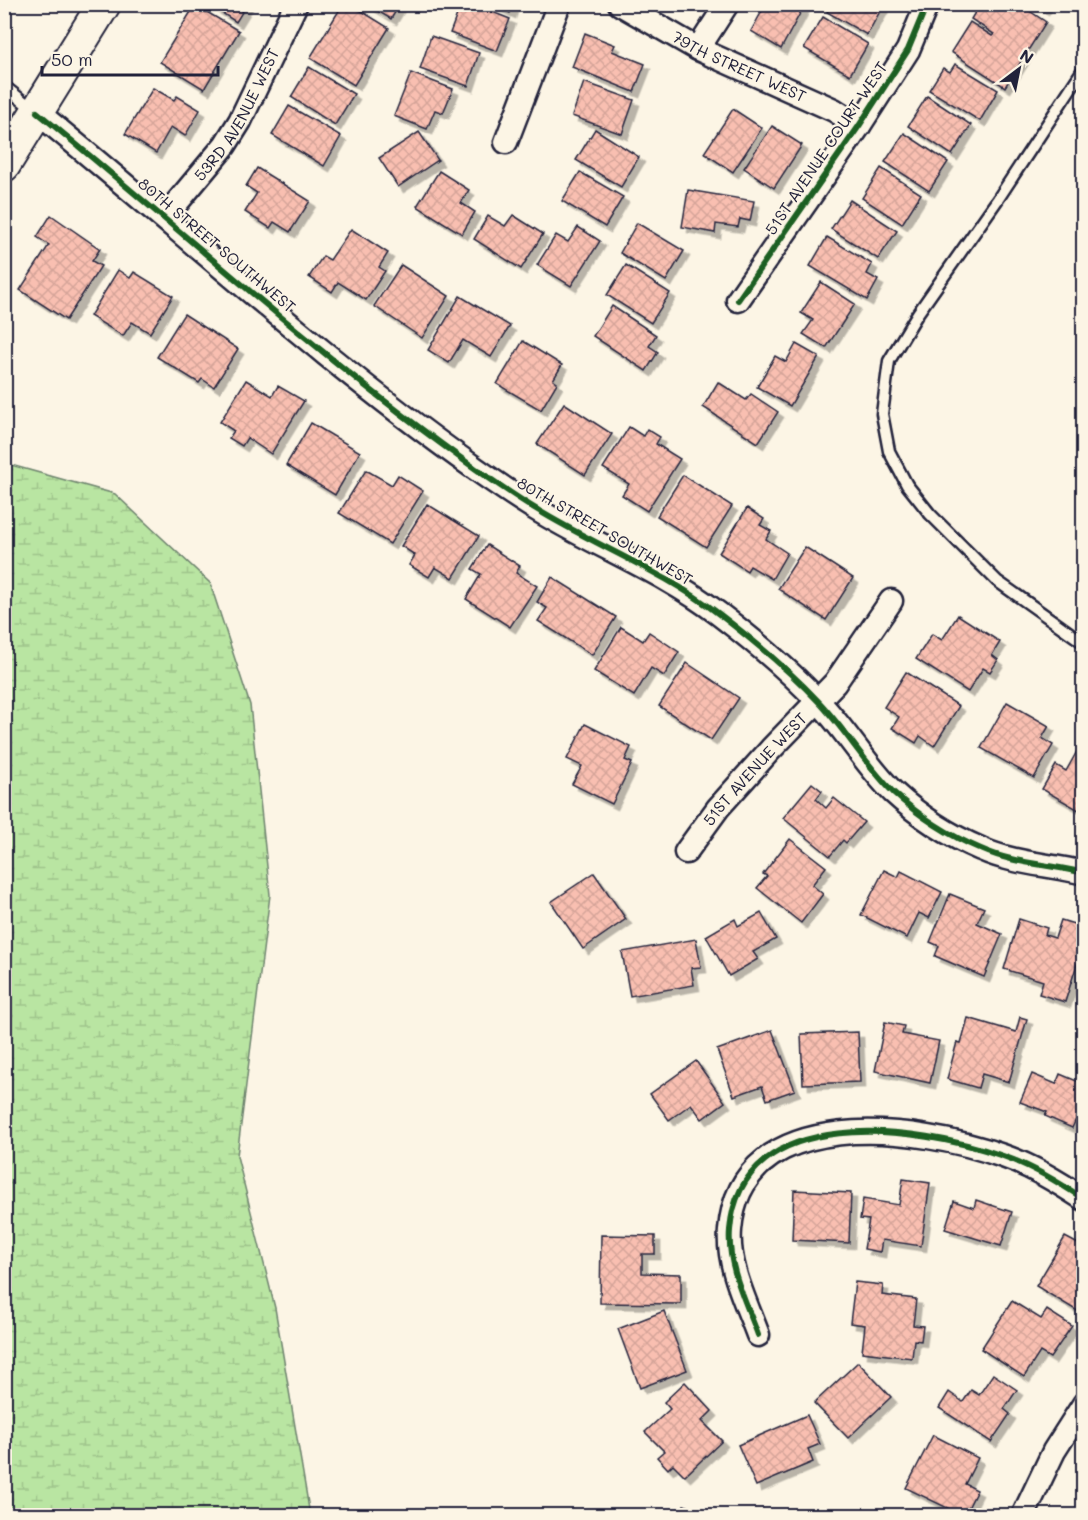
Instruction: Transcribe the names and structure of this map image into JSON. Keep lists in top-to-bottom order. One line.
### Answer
{"streets":{"street":["79TH STREET WEST","53RD AVENUE WEST","51ST AVENUE COURT WEST","80TH STREET SOUTHWEST","51ST AVENUE WEST"]},"crossings":[["79TH STREET WEST","51ST AVENUE COURT WEST"],["53RD AVENUE WEST","80TH STREET SOUTHWEST"],["80TH STREET SOUTHWEST","51ST AVENUE WEST"]],"scale_bar":"50 m","north":"top right"}
